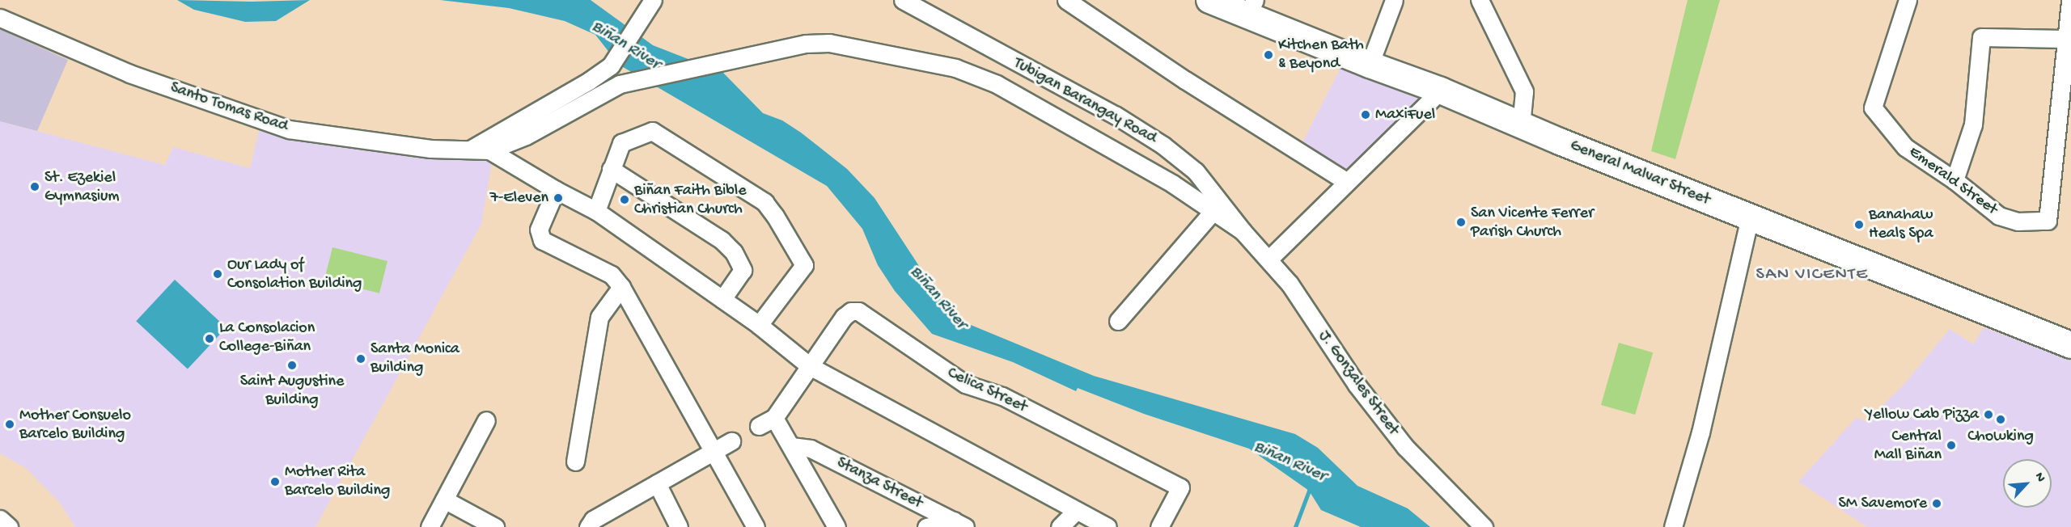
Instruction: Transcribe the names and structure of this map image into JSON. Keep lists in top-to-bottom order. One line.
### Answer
{"streets":{"highway":["General Malvar Street"],"street":["Tubigan Barangay Road","Santo Tomas Road","Emerald Street","J. Gonzales Street","Celica Street","Stanza Street"]},"crossings":[["Tubigan Barangay Road","J. Gonzales Street"]],"districts":["SAN VICENTE"],"water":["Biñan River"],"places":["Kitchen Bath & Beyond","MaxiFuel","St. Ezekiel Gymnasium","7-Eleven","Biñan Faith Bible Christian Church","San Vicente Ferrer Parish Church","Banahaw Heals Spa","Our Lady of Consolation Building","La Consolacion College-Biñan","Santa Monica Building","Saint Augustine Building","Yellow Cab Pizza","Chowking","Mother Consuelo Barcelo Building","Central Mall Biñan","Mother Rita Barcelo Building","SM Savemore"],"north":"top right"}
